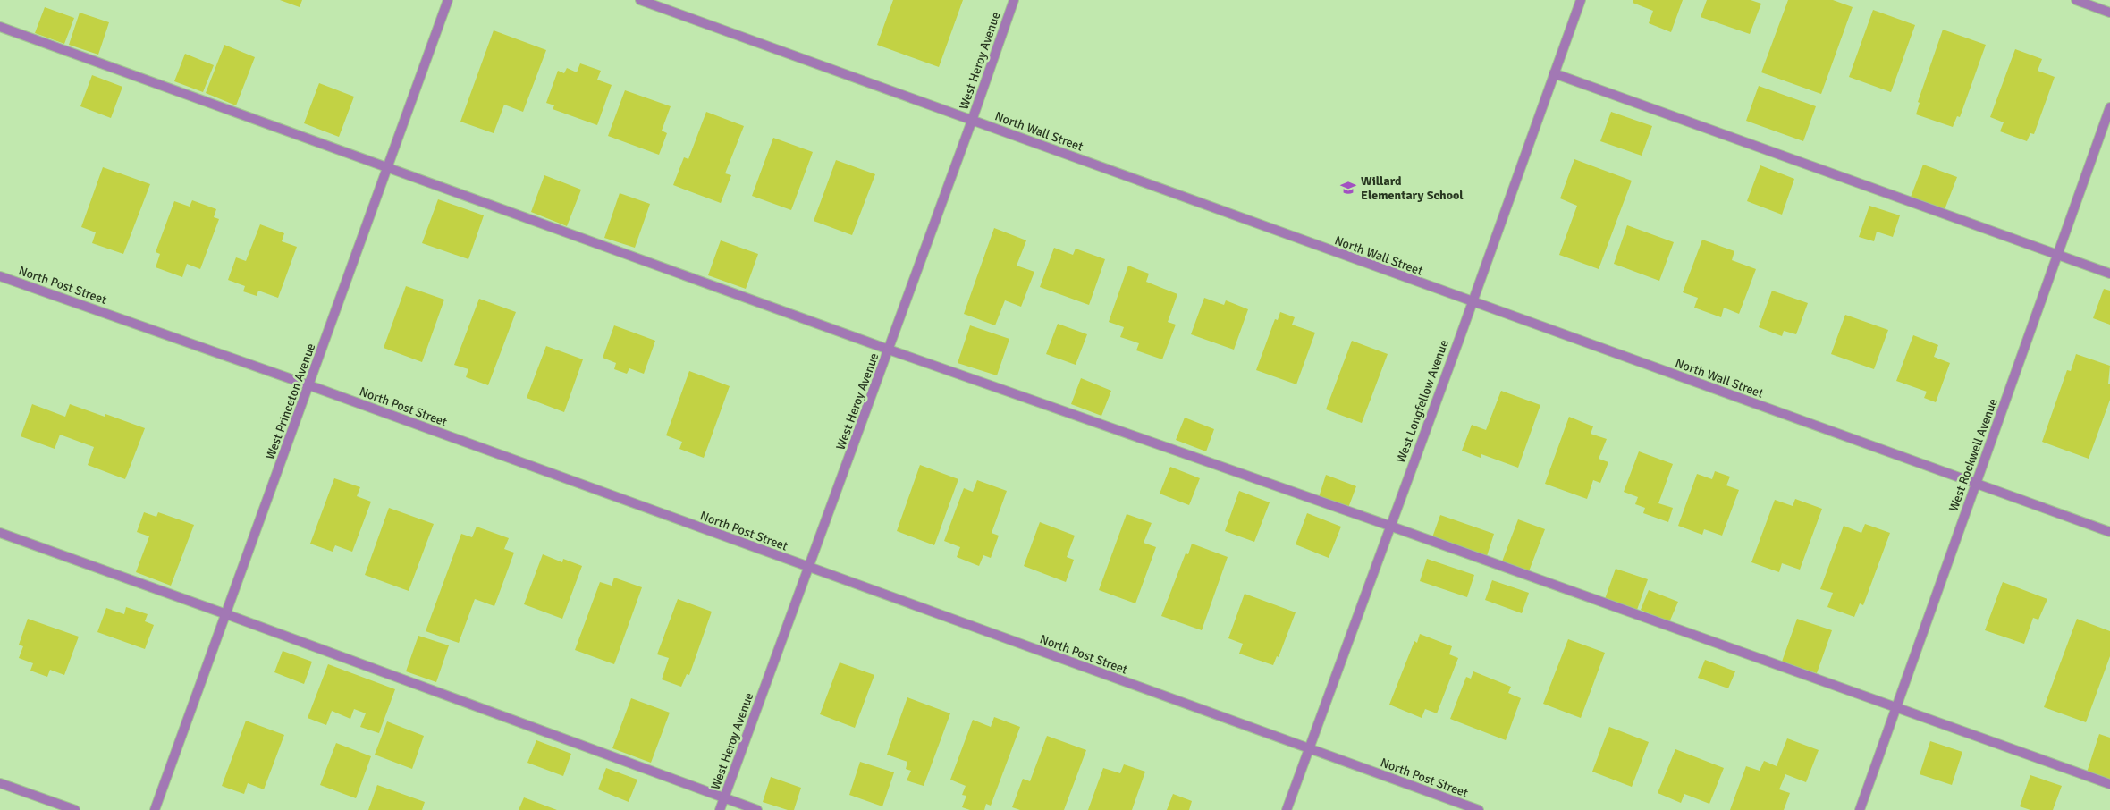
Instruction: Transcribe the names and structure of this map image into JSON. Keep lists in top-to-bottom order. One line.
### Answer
{"streets":{"street":["West Heroy Avenue","North Wall Street","North Post Street","West Princeton Avenue","West Longfellow Avenue","West Rockwell Avenue"]},"crossings":[["West Heroy Avenue","North Wall Street"],["West Heroy Avenue","North Post Street"],["North Wall Street","West Longfellow Avenue"],["North Wall Street","West Rockwell Avenue"],["North Post Street","West Princeton Avenue"],["North Post Street","West Longfellow Avenue"]],"places":{"school or university":["Willard Elementary School"]}}
